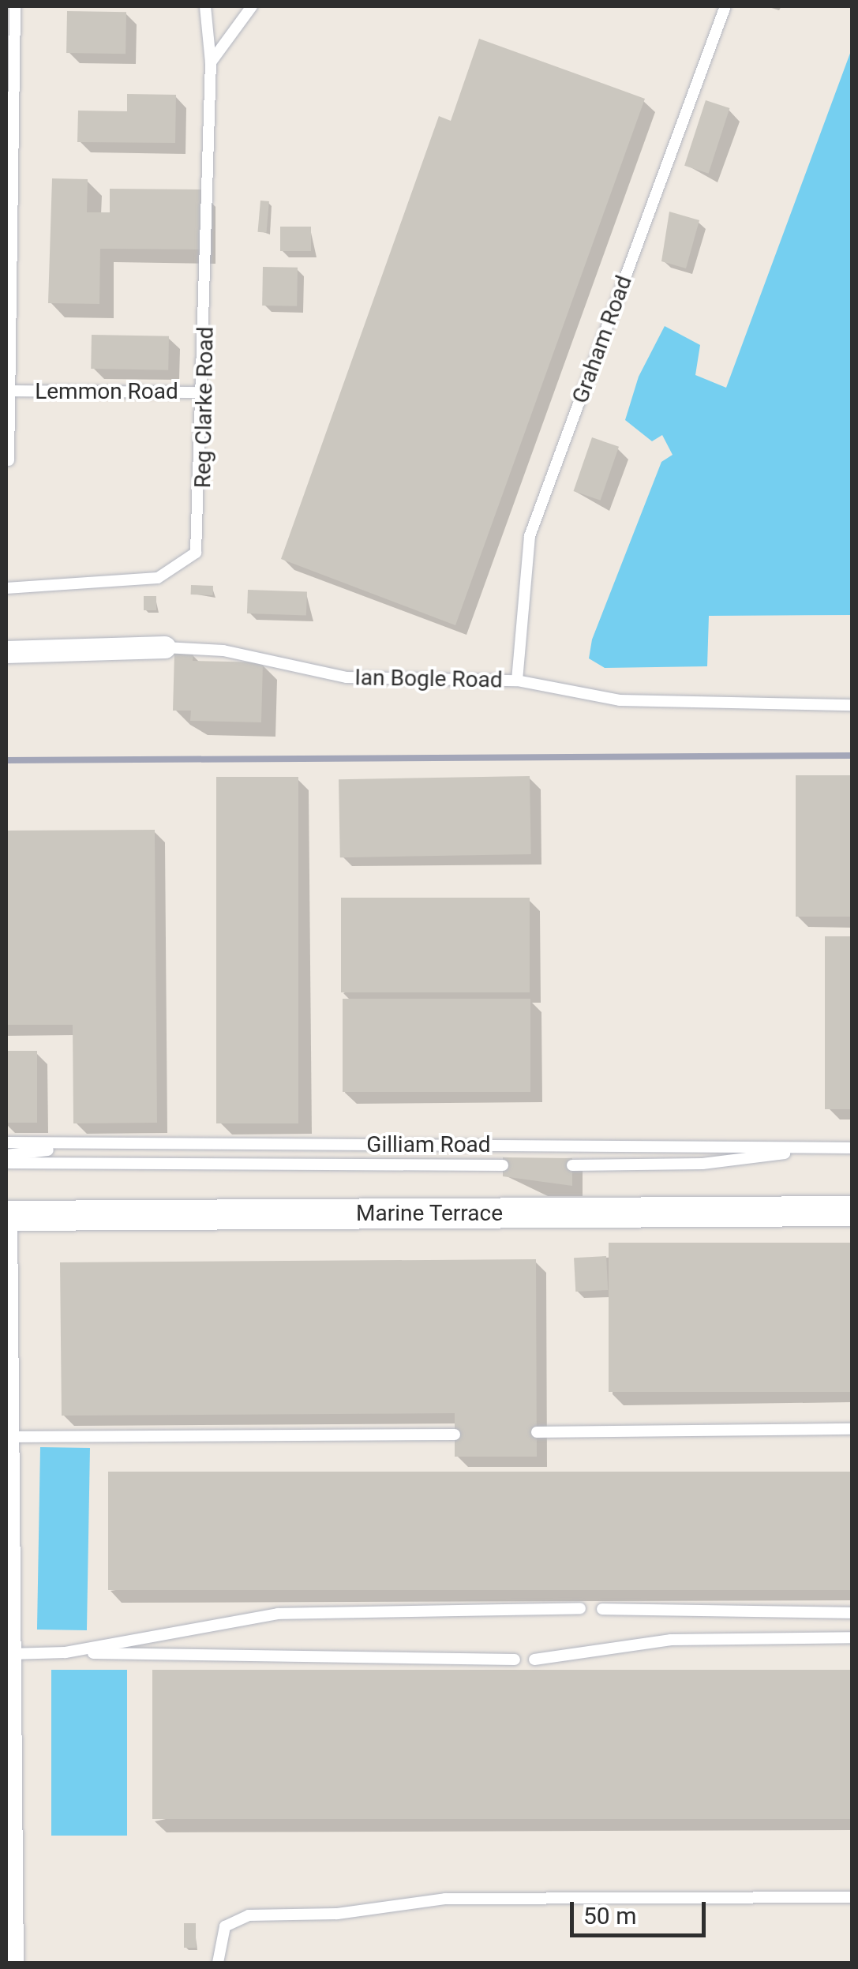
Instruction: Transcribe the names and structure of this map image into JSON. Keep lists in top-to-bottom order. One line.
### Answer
{"streets":{"main road":["Marine Terrace"],"street":["Ian Bogle Road"],"lane":["Graham Road","Lemmon Road","Reg Clarke Road","Gilliam Road"]},"crossings":[["Graham Road","Ian Bogle Road"],["Lemmon Road","Reg Clarke Road"]],"scale_bar":"50 m"}
